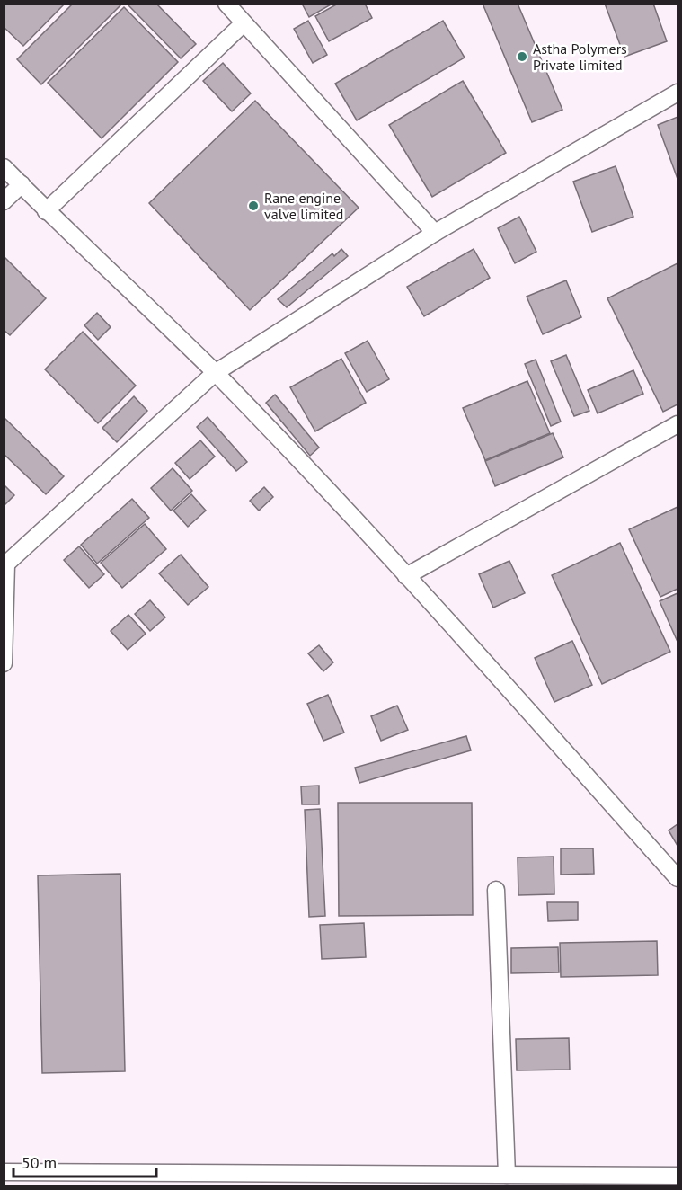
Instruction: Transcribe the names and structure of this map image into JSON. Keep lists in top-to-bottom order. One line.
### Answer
{"places":["Astha Polymers Private limited","Rane engine valve limited"],"scale_bar":"50 m"}
